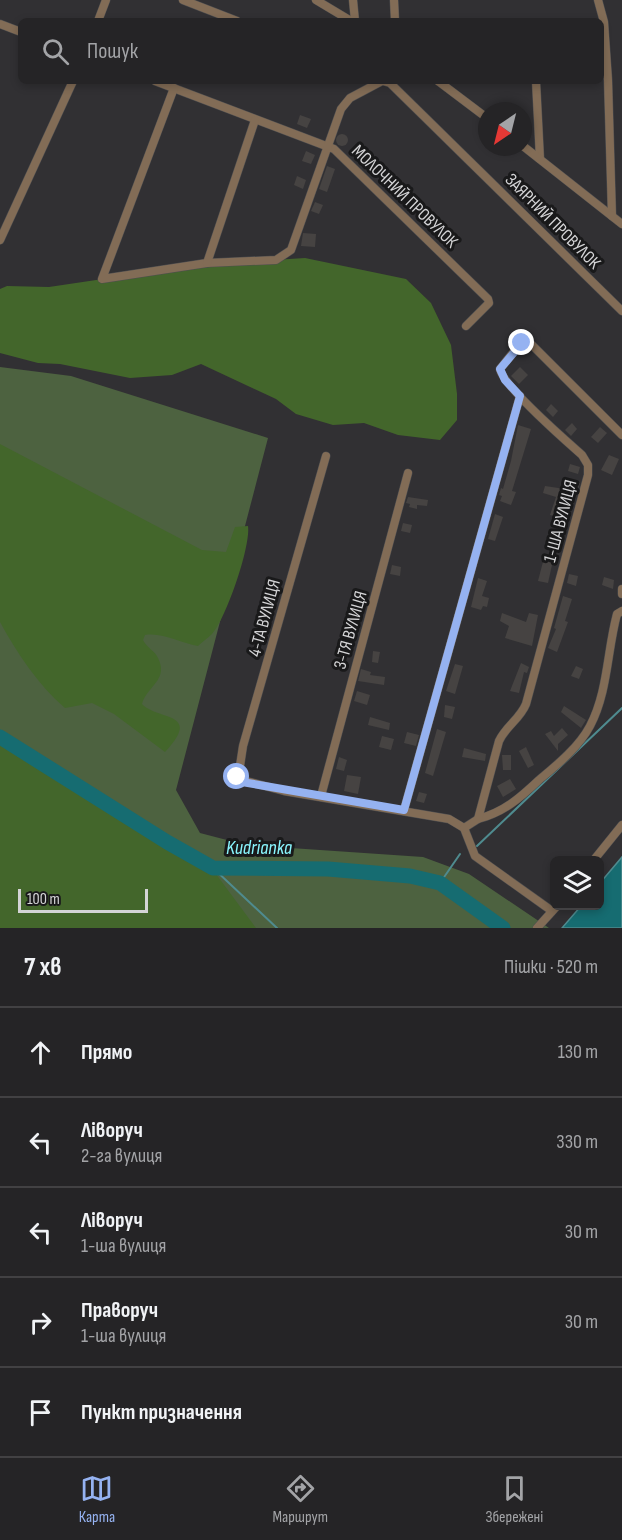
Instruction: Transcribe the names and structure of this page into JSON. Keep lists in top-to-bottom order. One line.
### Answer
{"streets":{"street":["МОЛОЧНИЙ ПРОВУЛОК","ЗАЯРНИЙ ПРОВУЛОК","1-ША ВУЛИЦЯ","4-ТА ВУЛИЦЯ","3-ТЯ ВУЛИЦЯ"]},"crossings":[["4-ТА ВУЛИЦЯ","3-ТЯ ВУЛИЦЯ"]],"water":["Kudrianka"],"scale_bar":"100 m","north":"bottom left","page":{"search":"Пошук","scale":"100 m","heading":["7 хв","Пішки · 520 m"],"list":[["Прямо","130 m"],["Ліворуч","2-га вулиця","330 m"],["Ліворуч","1-ша вулиця","30 m"],["Праворуч","1-ша вулиця","30 m"],"Пункт призначення"],"nav":["Карта","Маршрут","Збережені"]}}
